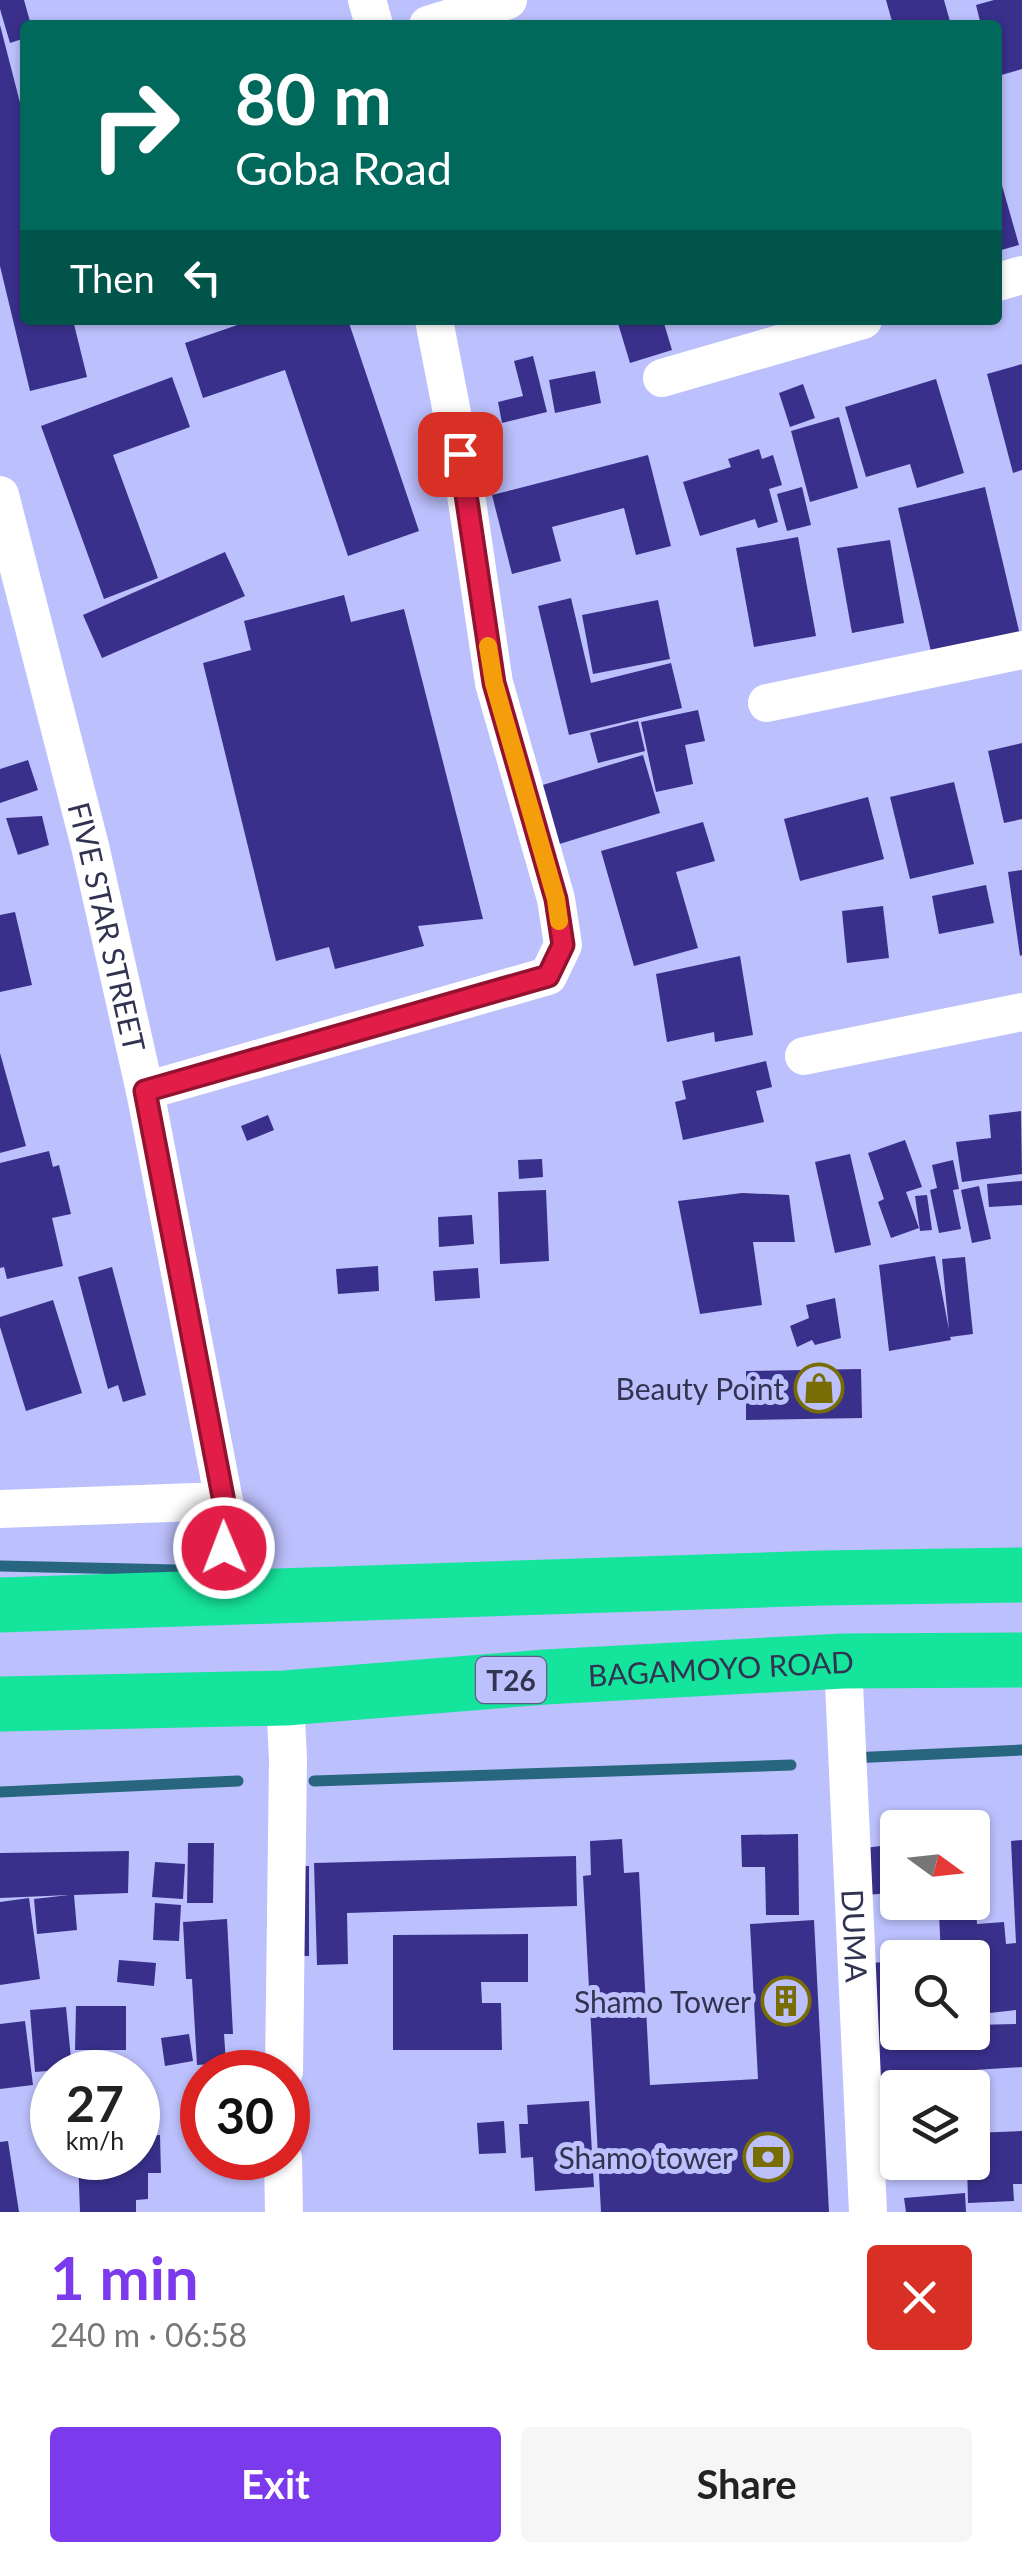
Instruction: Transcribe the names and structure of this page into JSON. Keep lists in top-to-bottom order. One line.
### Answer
{"streets":{"highway":["BAGAMOYO ROAD","T26"],"street":["FIVE STAR STREET","DUMA"]},"crossings":[["BAGAMOYO ROAD","DUMA"]],"places":{"shop":["Beauty Point"],"building":["Shamo Tower"],"bank":["Shamo tower"]},"north":"right","page":{"turn":["80 m","Goba Road"],"then":"Then","speed":"27 km/h","limit":"30","heading":["1 min","240 m · 06:58"],"buttons":["Exit","Share"]}}
